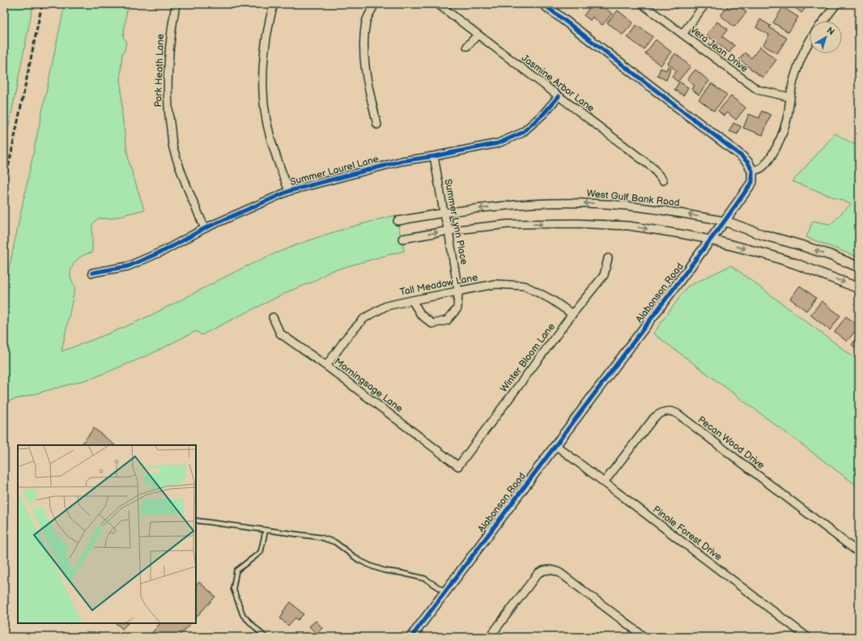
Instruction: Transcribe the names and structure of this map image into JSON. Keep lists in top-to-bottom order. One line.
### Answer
{"streets":{"street":["Vera Jean Drive","Park Heath Lane","Jasmine Arbor Lane","Summer Laurel Lane","West Gulf Bank Road","Summer Lynn Place","Tall Meadow Lane","Alabonson Road","Winter Bloom Lane","Morningsage Lane","Pecan Wood Drive","Pinole Forest Drive"]},"crossings":[["Park Heath Lane","Summer Laurel Lane"],["Jasmine Arbor Lane","Summer Laurel Lane"],["Summer Laurel Lane","Summer Lynn Place"],["West Gulf Bank Road","Summer Lynn Place"],["West Gulf Bank Road","Alabonson Road"],["Summer Lynn Place","Tall Meadow Lane"],["Tall Meadow Lane","Winter Bloom Lane"],["Tall Meadow Lane","Morningsage Lane"],["Alabonson Road","Pinole Forest Drive"],["Winter Bloom Lane","Morningsage Lane"],["Pecan Wood Drive","Pinole Forest Drive"]],"north":"top right"}
